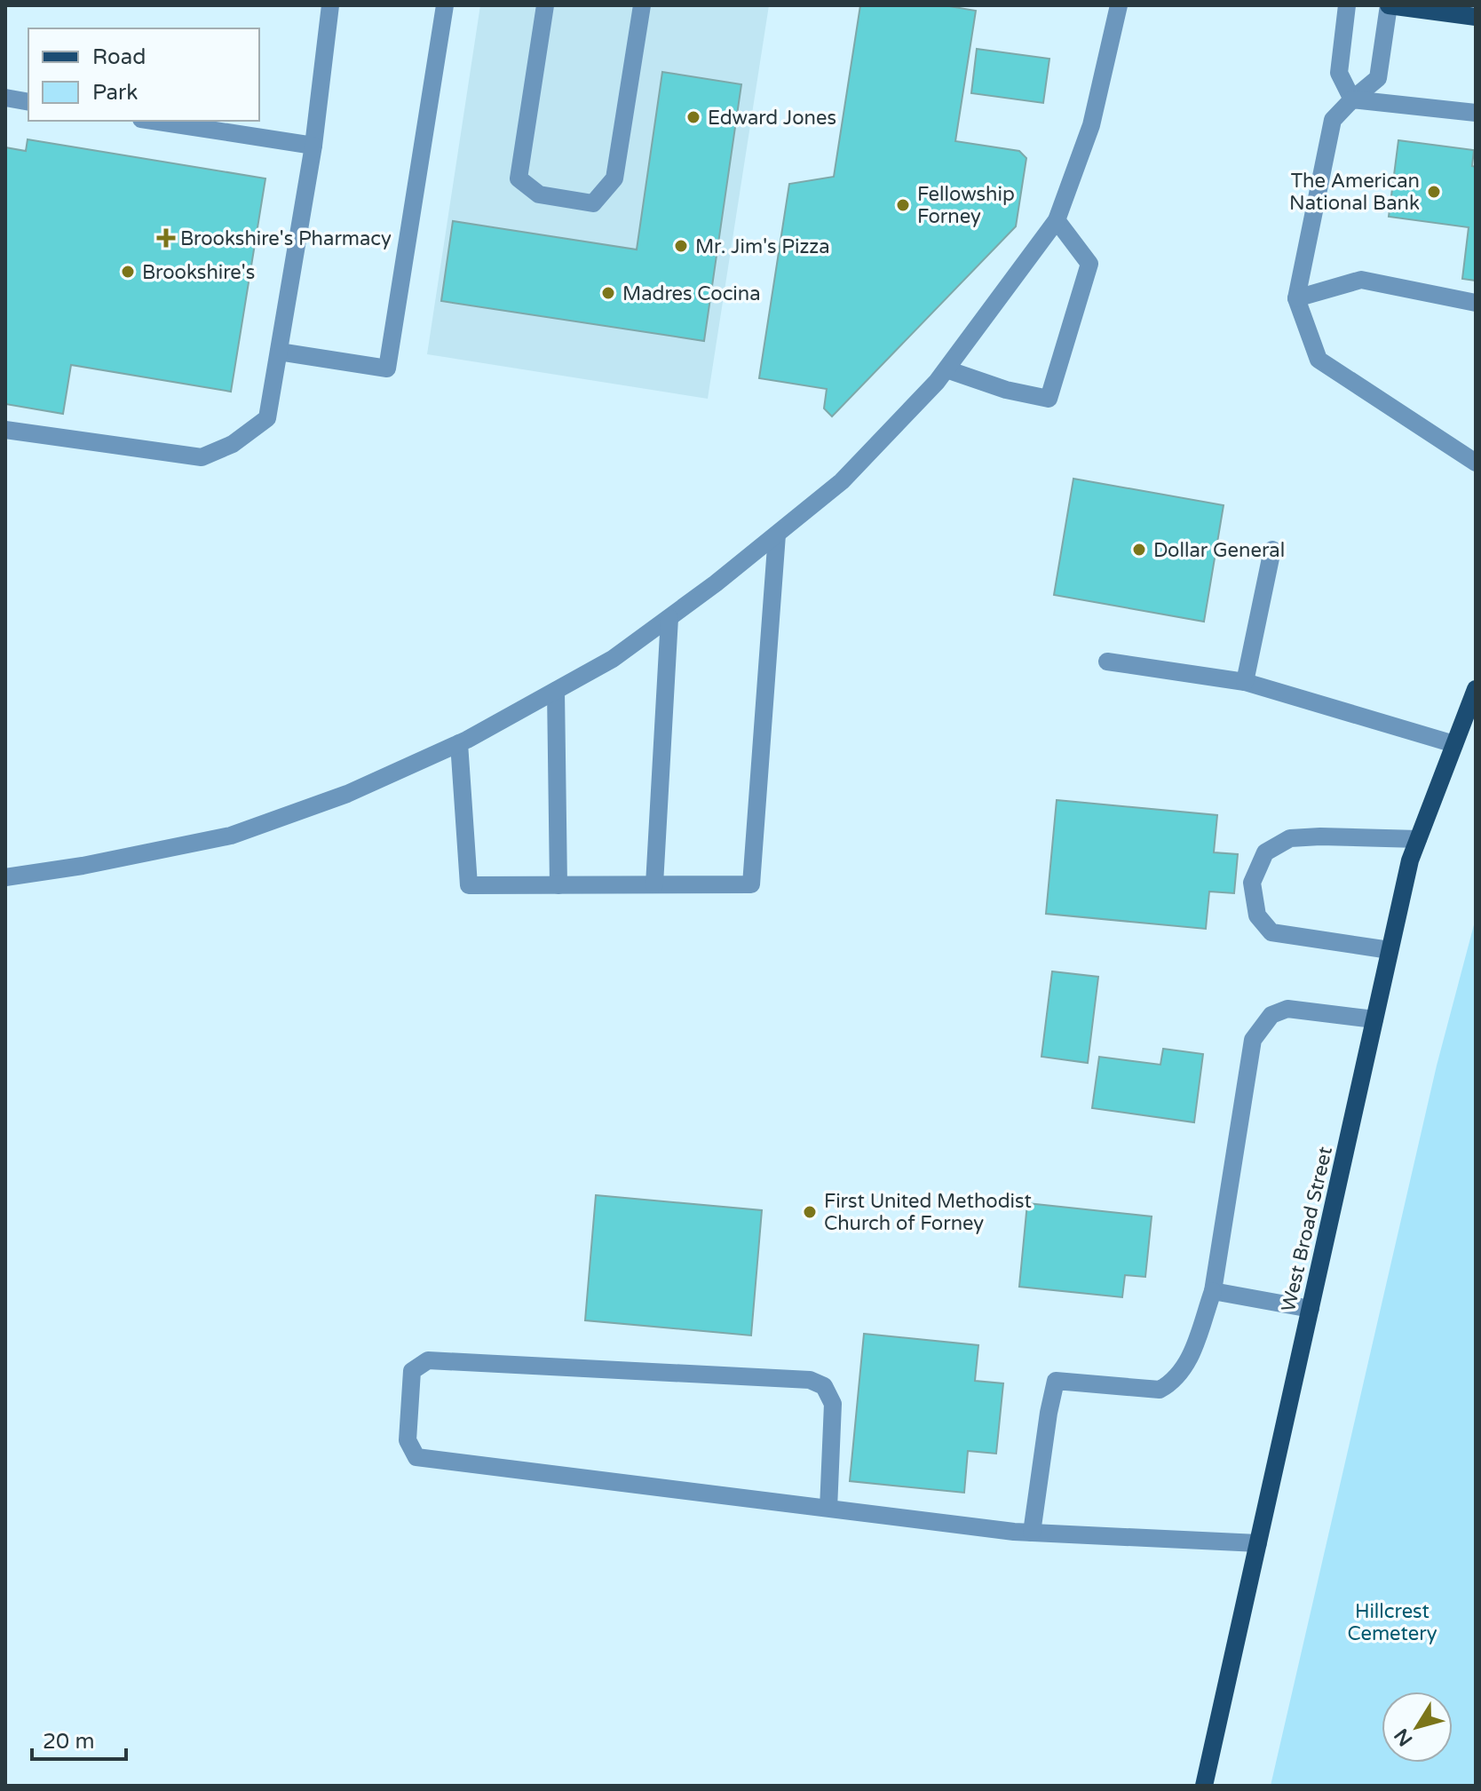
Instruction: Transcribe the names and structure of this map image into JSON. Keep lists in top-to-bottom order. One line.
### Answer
{"streets":{"main road":["West Broad Street"]},"parks":["Hillcrest Cemetery"],"places":{"other":["Edward Jones","The American National Bank","Fellowship Forney","Mr. Jim's Pizza","Brookshire's","Madres Cocina","Dollar General","First United Methodist Church of Forney"],"health":["Brookshire's Pharmacy"]},"legend":["Road","Park"],"scale_bar":"20 m","north":"bottom left"}
